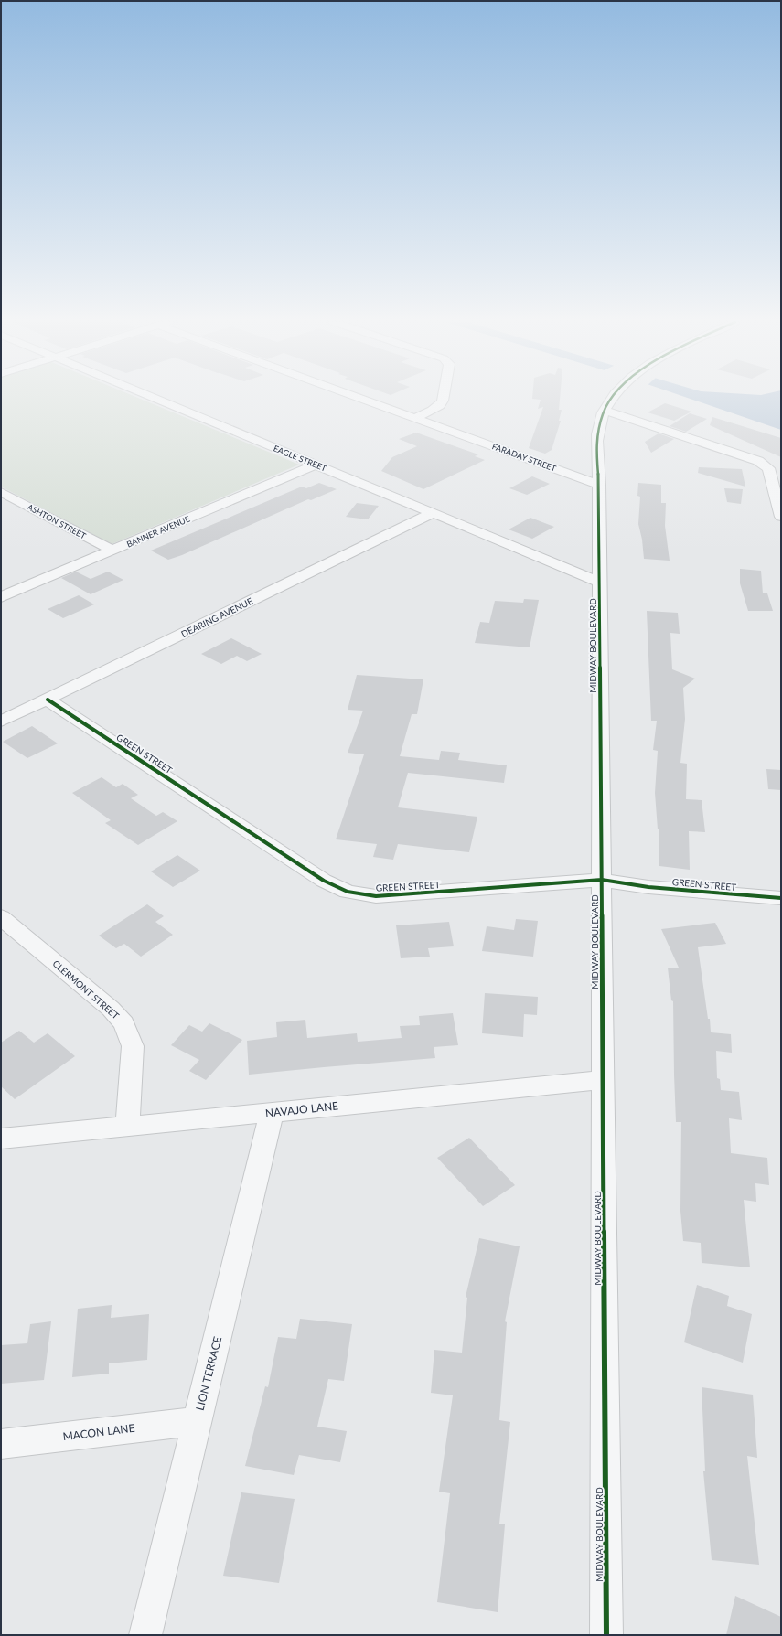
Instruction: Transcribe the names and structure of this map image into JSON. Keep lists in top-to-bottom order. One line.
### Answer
{"streets":{"street":["FARADAY STREET","EAGLE STREET","ASHTON STREET","BANNER AVENUE","DEARING AVENUE","MIDWAY BOULEVARD","GREEN STREET","CLERMONT STREET","NAVAJO LANE","LION TERRACE","MACON LANE"]},"crossings":[["FARADAY STREET","MIDWAY BOULEVARD"],["EAGLE STREET","BANNER AVENUE"],["EAGLE STREET","DEARING AVENUE"],["EAGLE STREET","MIDWAY BOULEVARD"],["ASHTON STREET","BANNER AVENUE"],["DEARING AVENUE","GREEN STREET"],["MIDWAY BOULEVARD","GREEN STREET"],["MIDWAY BOULEVARD","NAVAJO LANE"],["CLERMONT STREET","NAVAJO LANE"],["NAVAJO LANE","LION TERRACE"],["LION TERRACE","MACON LANE"]]}
